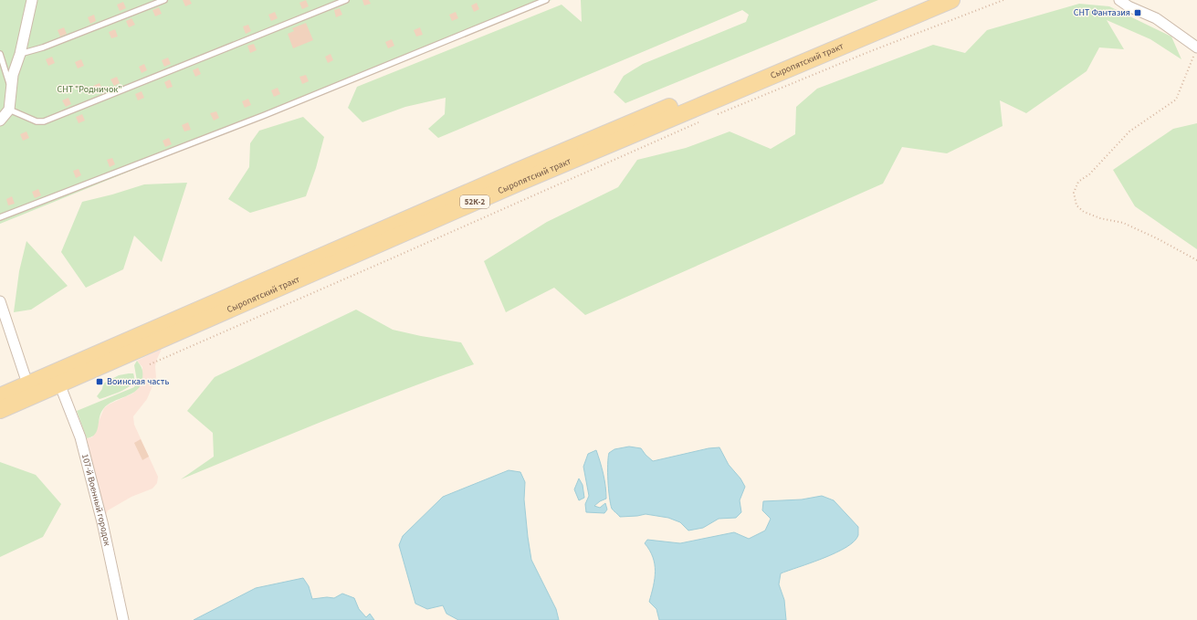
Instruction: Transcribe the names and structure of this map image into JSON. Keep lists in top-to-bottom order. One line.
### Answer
{"streets":{"main road":["Сыропятский тракт","52К-2"],"street":["107-й Военный городок"]},"crossings":[["Сыропятский тракт","107-й Военный городок"]],"parks":["СНТ \"Родничок\""],"places":{"transit":["СНТ Фантазия","Воинская часть"]}}
